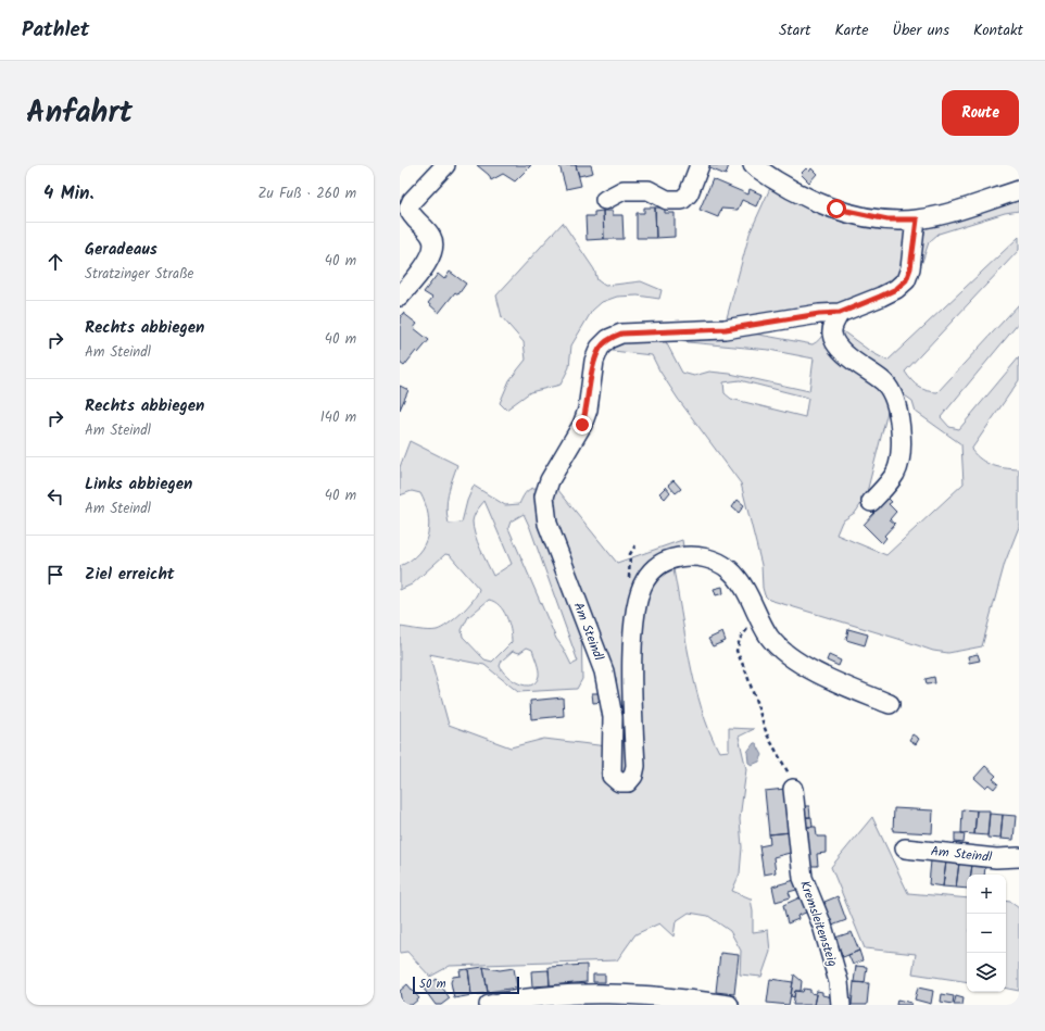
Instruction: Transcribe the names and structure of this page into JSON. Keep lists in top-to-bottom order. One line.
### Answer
{"streets":{"street":["Am Steindl","Kremsleitensteig"]},"scale_bar":"50 m","page":{"header":"Pathlet","nav":["Start","Karte","Über uns","Kontakt"],"title":"Anfahrt","buttons":"Route","heading":["4 Min.","Zu Fuß · 260 m"],"list":[["Geradeaus","Stratzinger Straße","40 m"],["Rechts abbiegen","Am Steindl","40 m"],["Rechts abbiegen","Am Steindl","140 m"],["Links abbiegen","Am Steindl","40 m"],"Ziel erreicht"],"map_buttons":["+","−"],"scale":"50 m"}}
